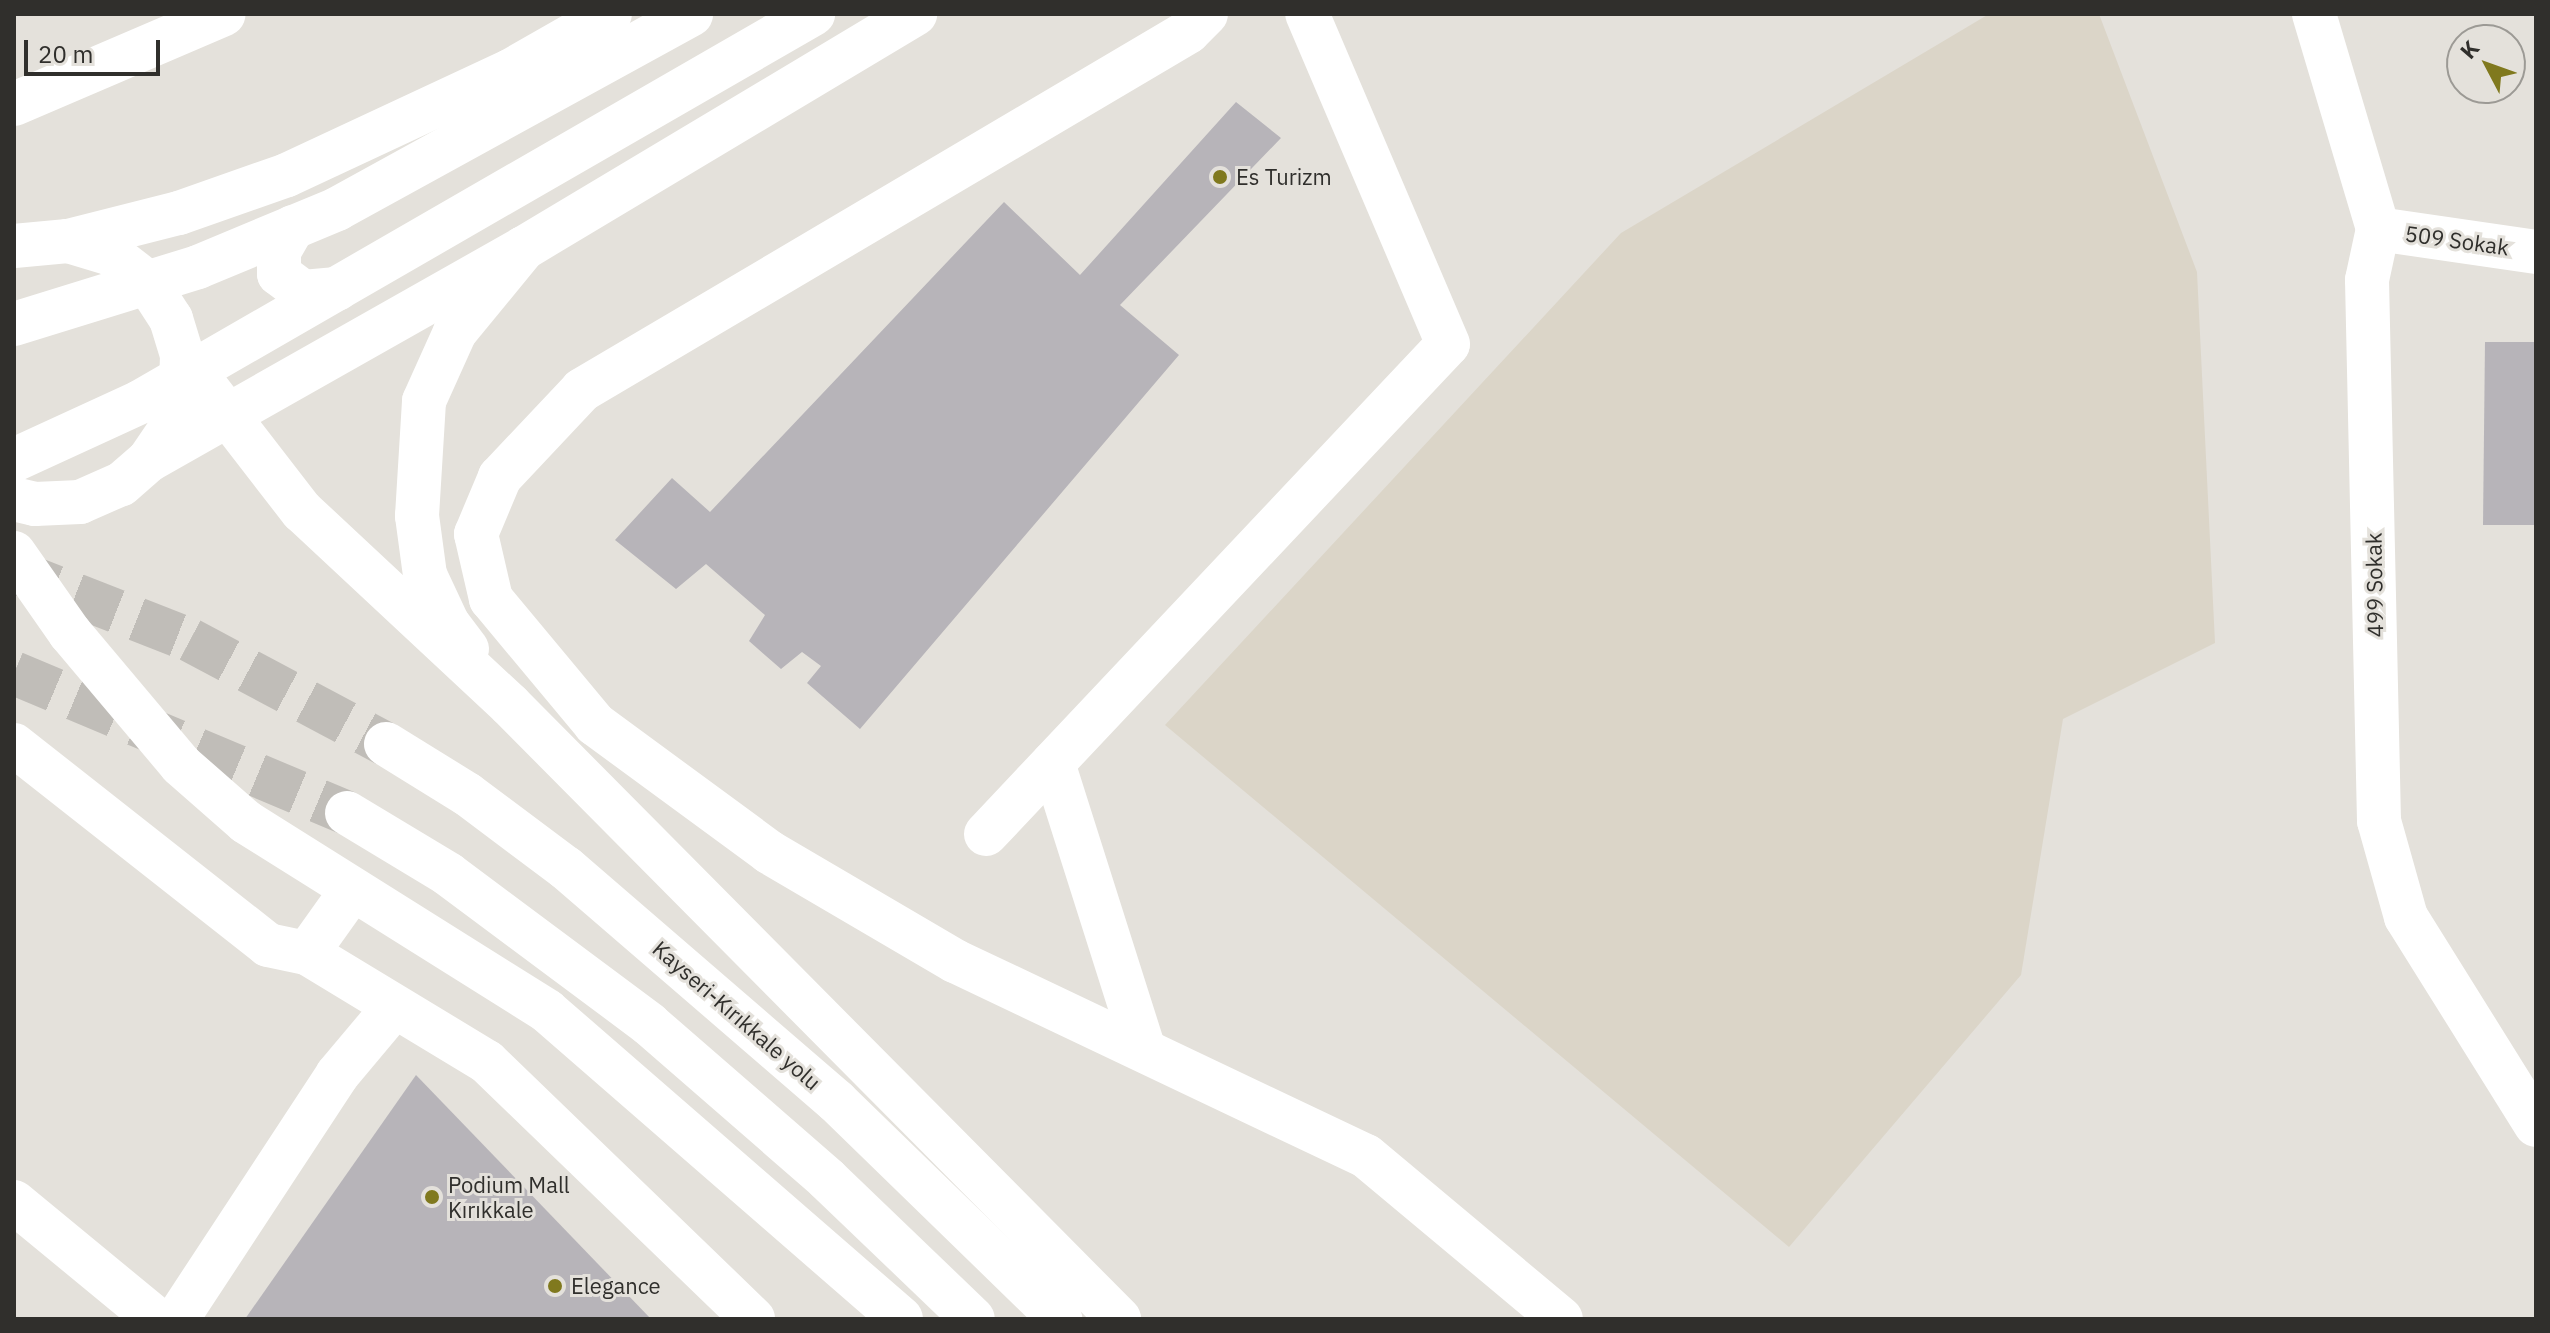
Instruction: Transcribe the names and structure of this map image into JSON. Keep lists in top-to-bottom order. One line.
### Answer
{"streets":{"main road":["509 Sokak","499 Sokak","Kayseri-Kırıkkale yolu"]},"crossings":[["509 Sokak","499 Sokak"]],"places":["Es Turizm","Podium Mall Kırıkkale","Elegance"],"scale_bar":"20 m","north":"top left"}
